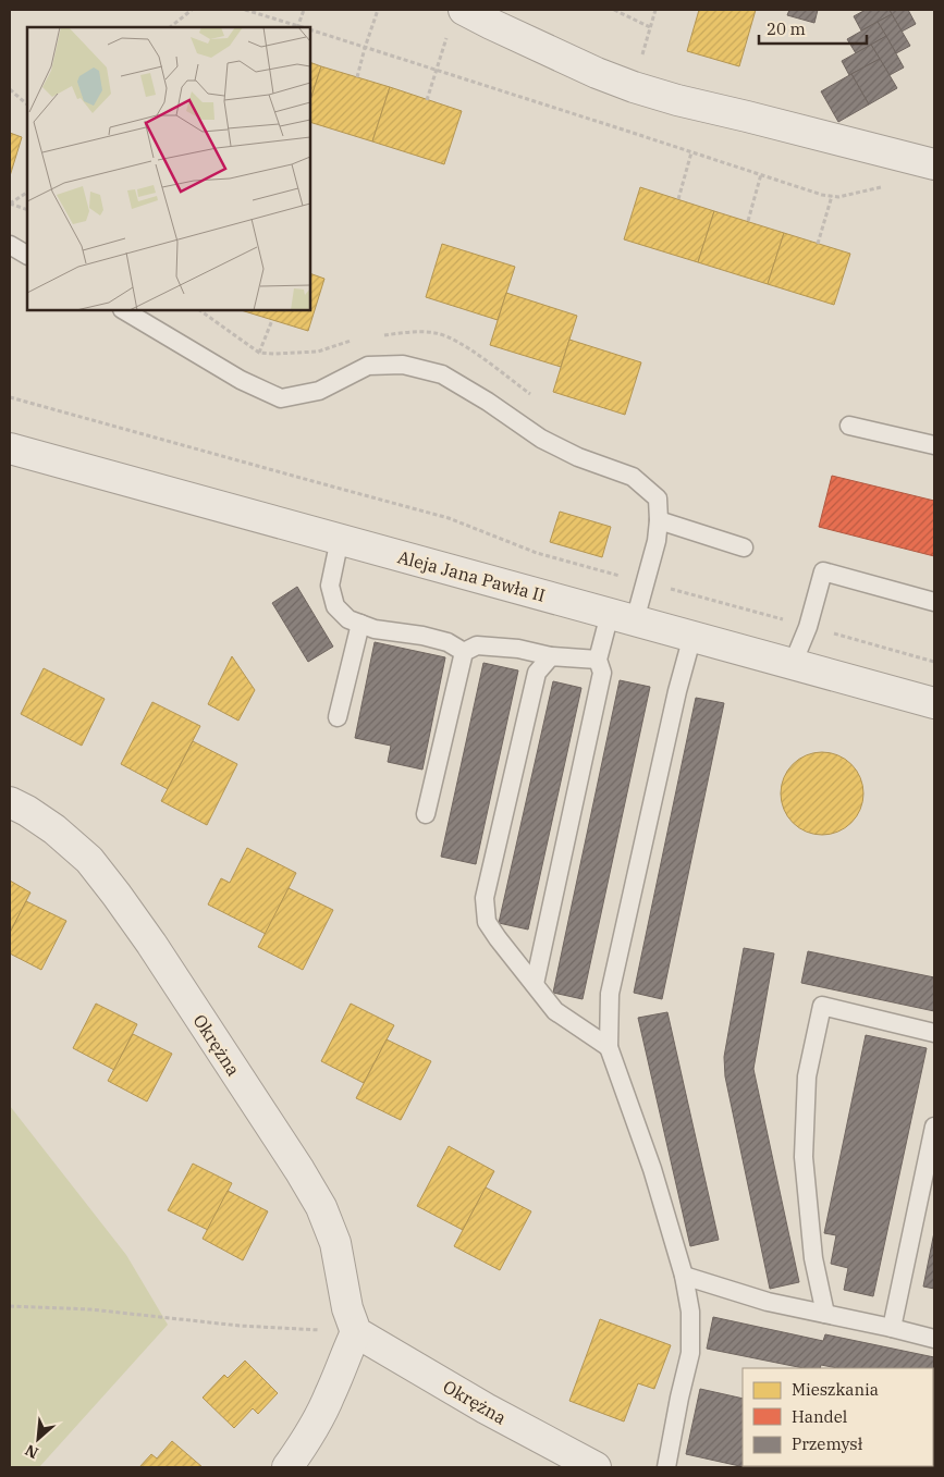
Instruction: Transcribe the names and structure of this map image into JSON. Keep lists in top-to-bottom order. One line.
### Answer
{"streets":{"street":["Aleja Jana Pawła II","Okrężna"]},"legend":["Mieszkania","Handel","Przemysł"],"scale_bar":"20 m","north":"bottom left"}
